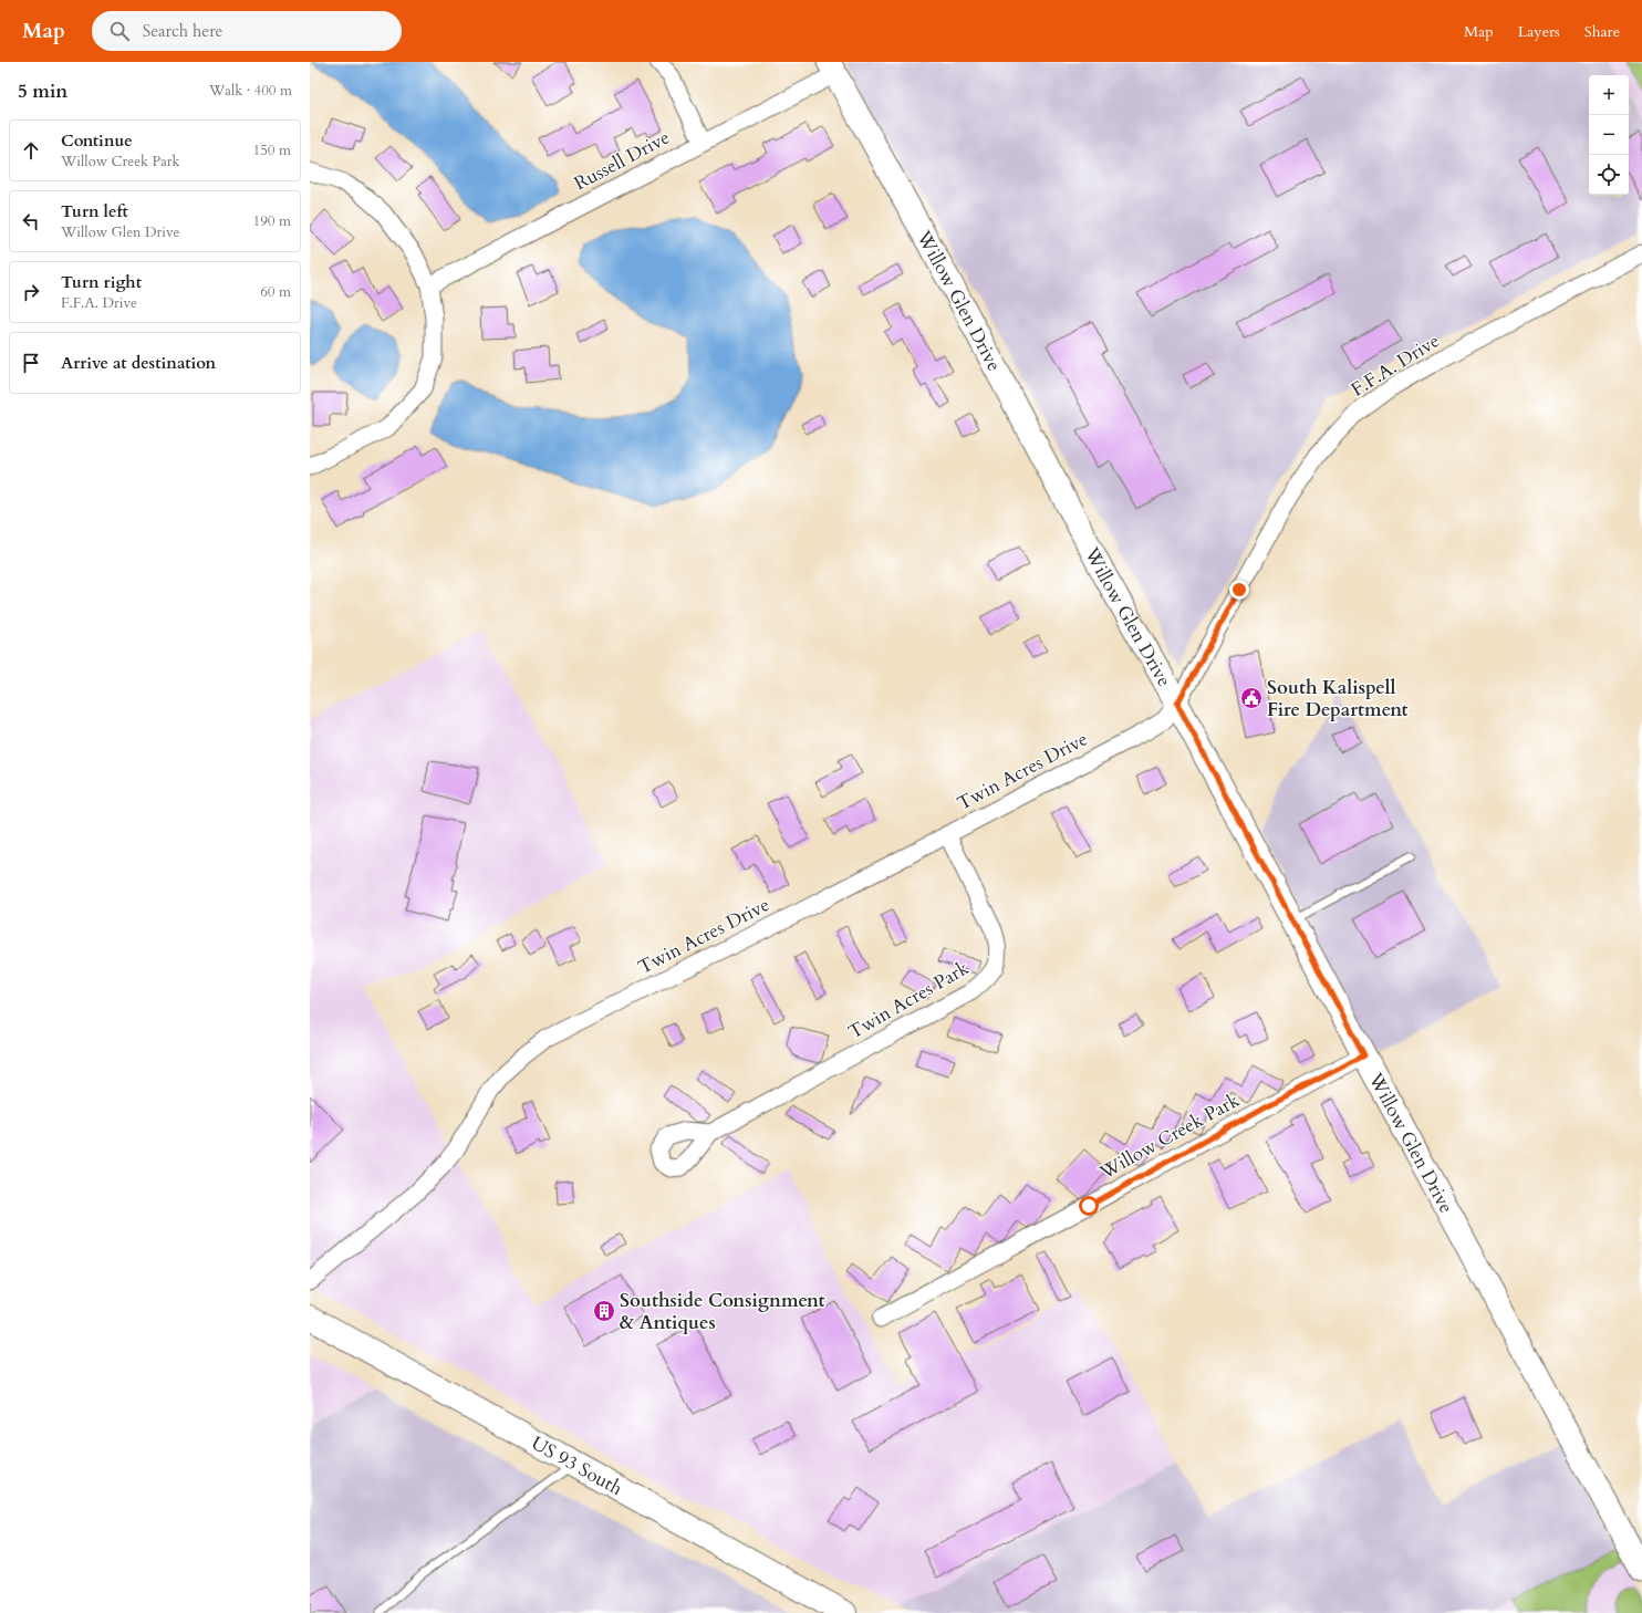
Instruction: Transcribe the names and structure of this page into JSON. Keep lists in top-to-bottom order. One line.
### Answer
{"streets":{"main road":["Willow Glen Drive","US 93 South"],"street":["Russell Drive","F.F.A. Drive","Twin Acres Drive","Twin Acres Park","Willow Creek Park"]},"crossings":[["Russell Drive","Willow Glen Drive"],["Willow Glen Drive","F.F.A. Drive"],["Willow Glen Drive","Twin Acres Drive"],["Willow Glen Drive","Willow Creek Park"],["F.F.A. Drive","Twin Acres Drive"],["Twin Acres Drive","Twin Acres Park"]],"places":{"public building":["South Kalispell Fire Department"],"building":["Southside Consignment & Antiques"]},"page":{"header":"Map","search":"Search here","nav":["Map","Layers","Share"],"heading":["5 min","Walk · 400 m"],"map_buttons":["+","−"],"list":[["Continue","Willow Creek Park","150 m"],["Turn left","Willow Glen Drive","190 m"],["Turn right","F.F.A. Drive","60 m"],"Arrive at destination"]}}
